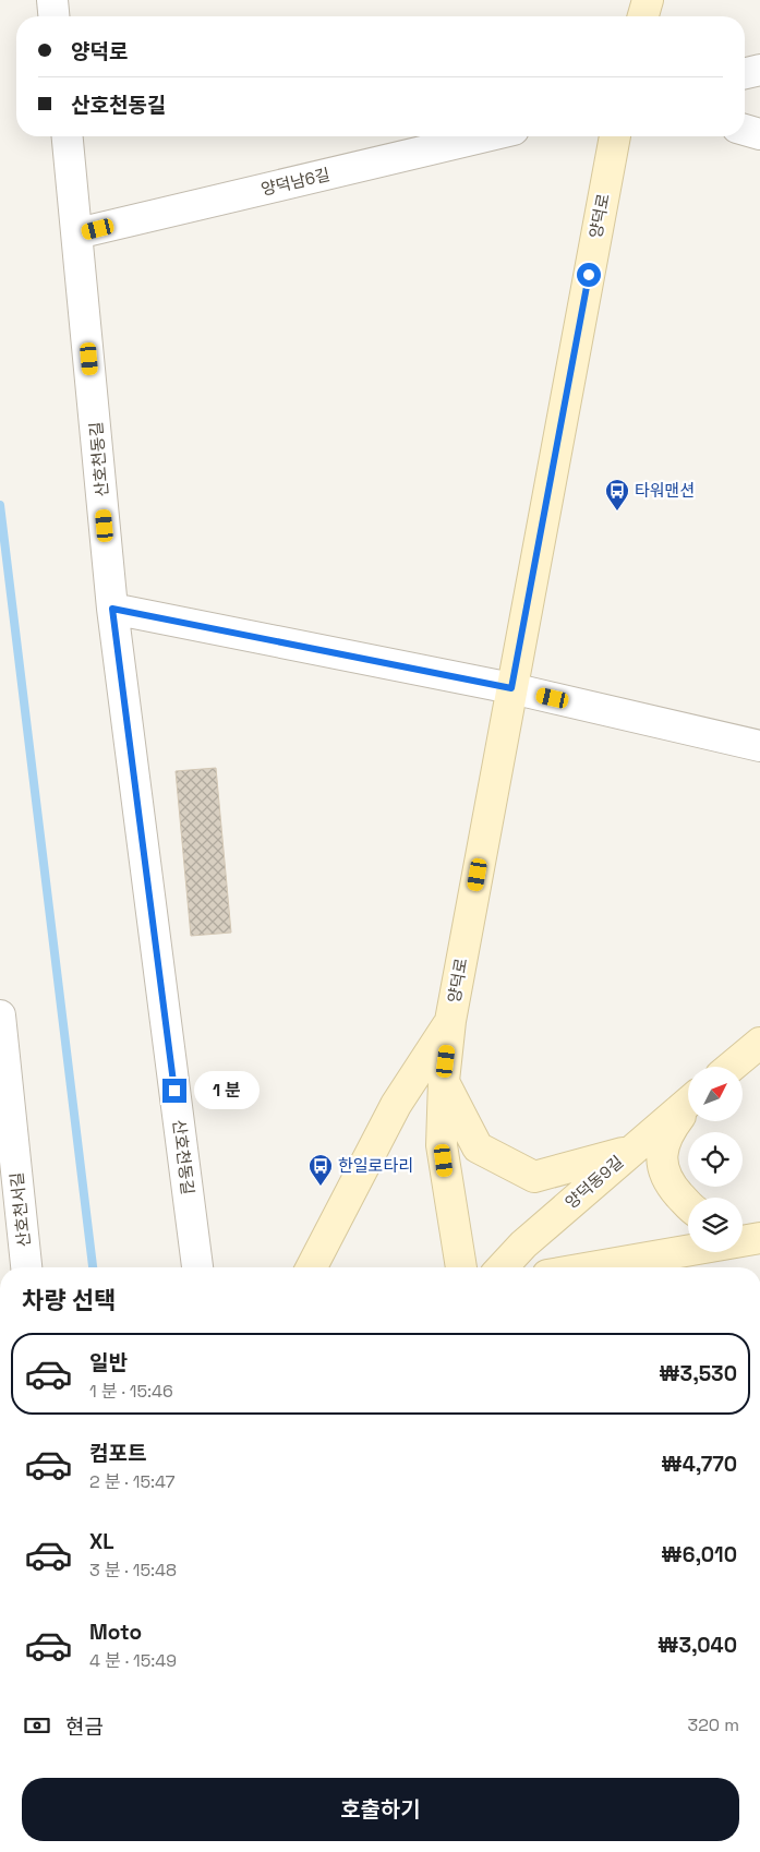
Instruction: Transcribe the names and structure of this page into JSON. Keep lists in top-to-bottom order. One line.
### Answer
{"streets":{"main road":["양덕로","양덕동9길"],"street":["양덕남6길","산호천동길","산호천서길"]},"crossings":[["양덕남6길","산호천동길"]],"places":{"bus stop":["타워맨션","한일로타리"]},"north":"top right","page":{"banner":["양덕로","산호천동길"],"bubble":"1 분","heading":"차량 선택","list":[{"name":"일반","note":"1 분 · 15:46","value":"₩3,530"},{"name":"컴포트","note":"2 분 · 15:47","value":"₩4,770"},{"name":"XL","note":"3 분 · 15:48","value":"₩6,010"},{"name":"Moto","note":"4 분 · 15:49","value":"₩3,040"}],"pay":["현금","320 m"],"buttons":"호출하기"}}
